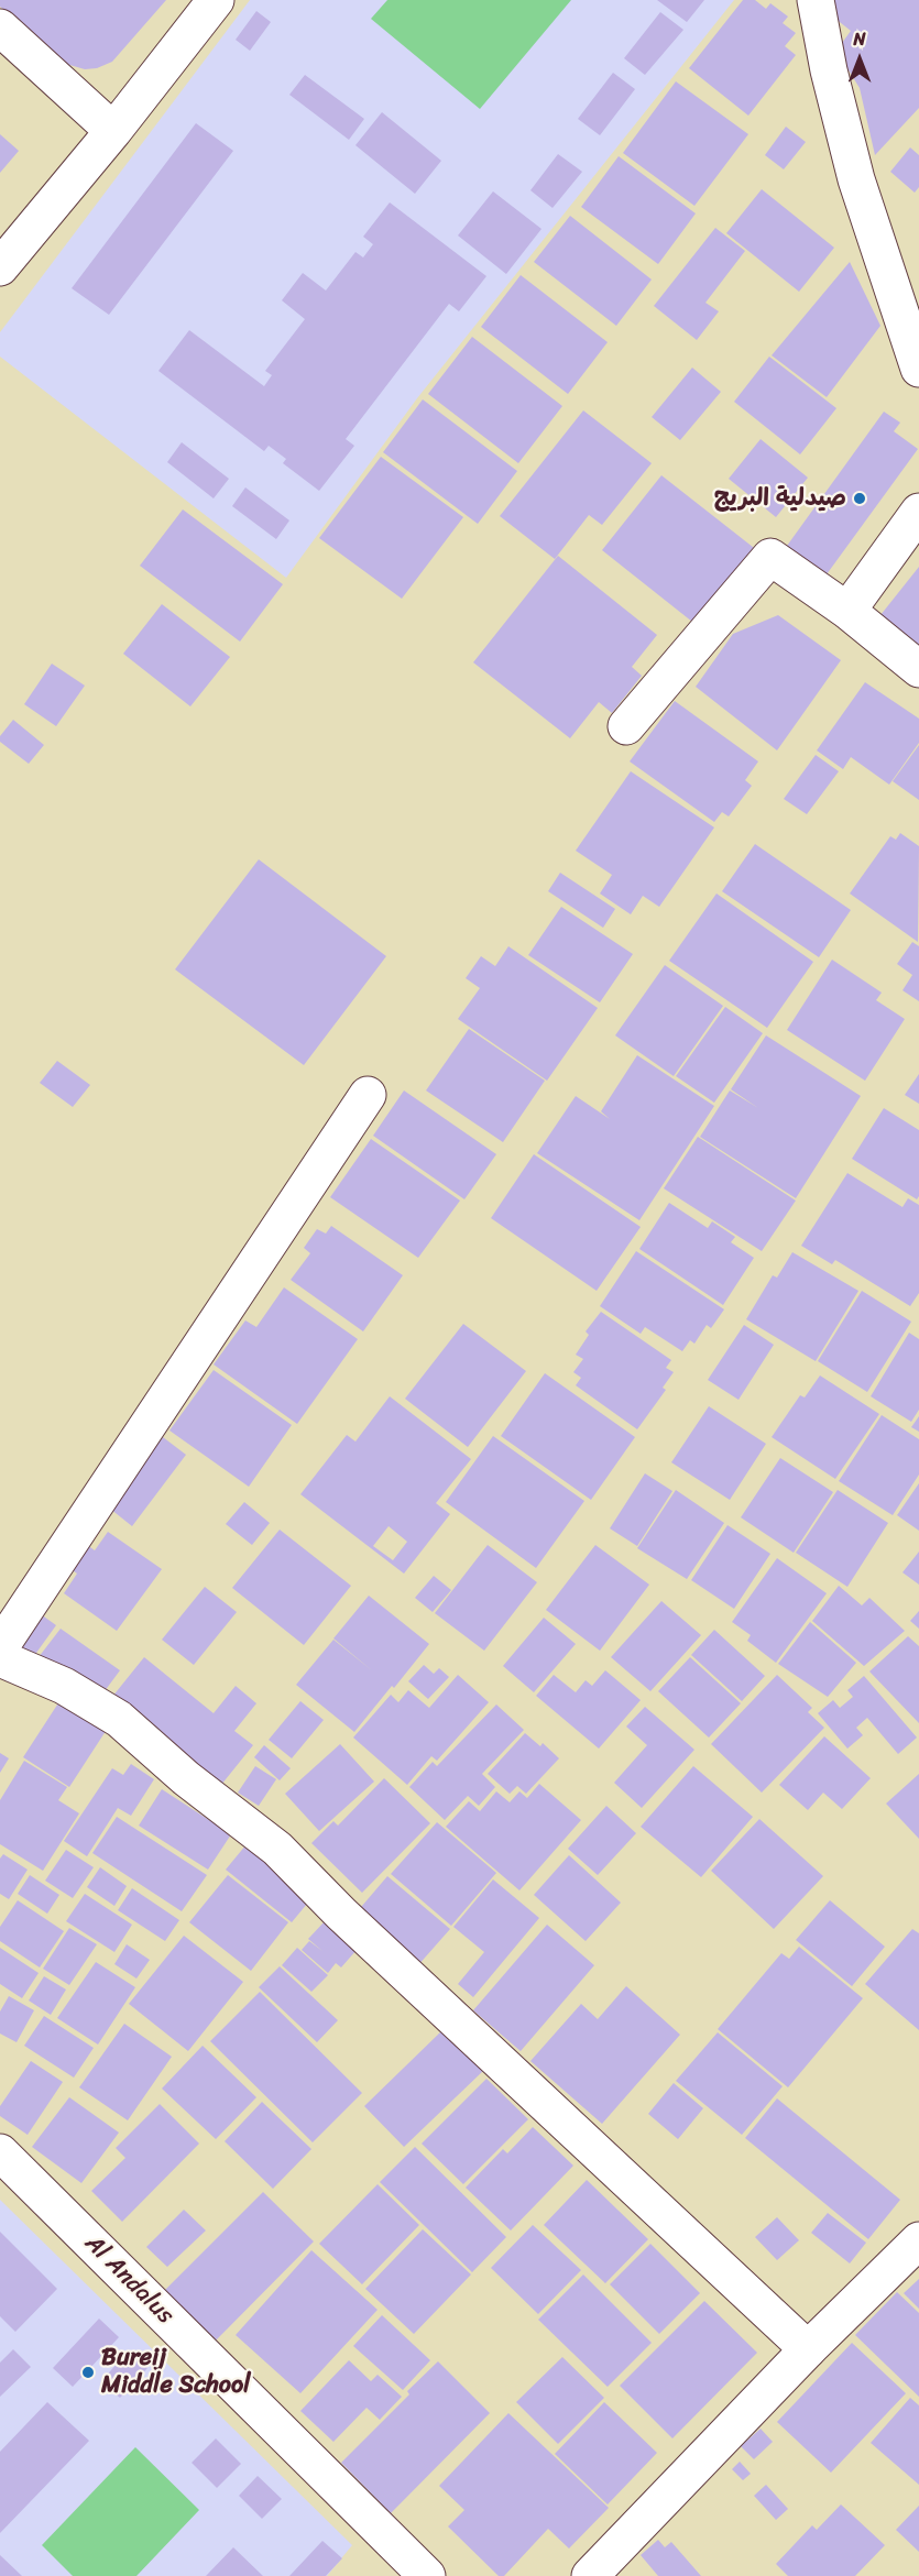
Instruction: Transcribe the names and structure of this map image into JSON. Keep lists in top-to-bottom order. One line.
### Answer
{"streets":{"street":["Al Andalus"]},"places":["صيدلية البريج","Bureij Middle School"],"north":"top"}
